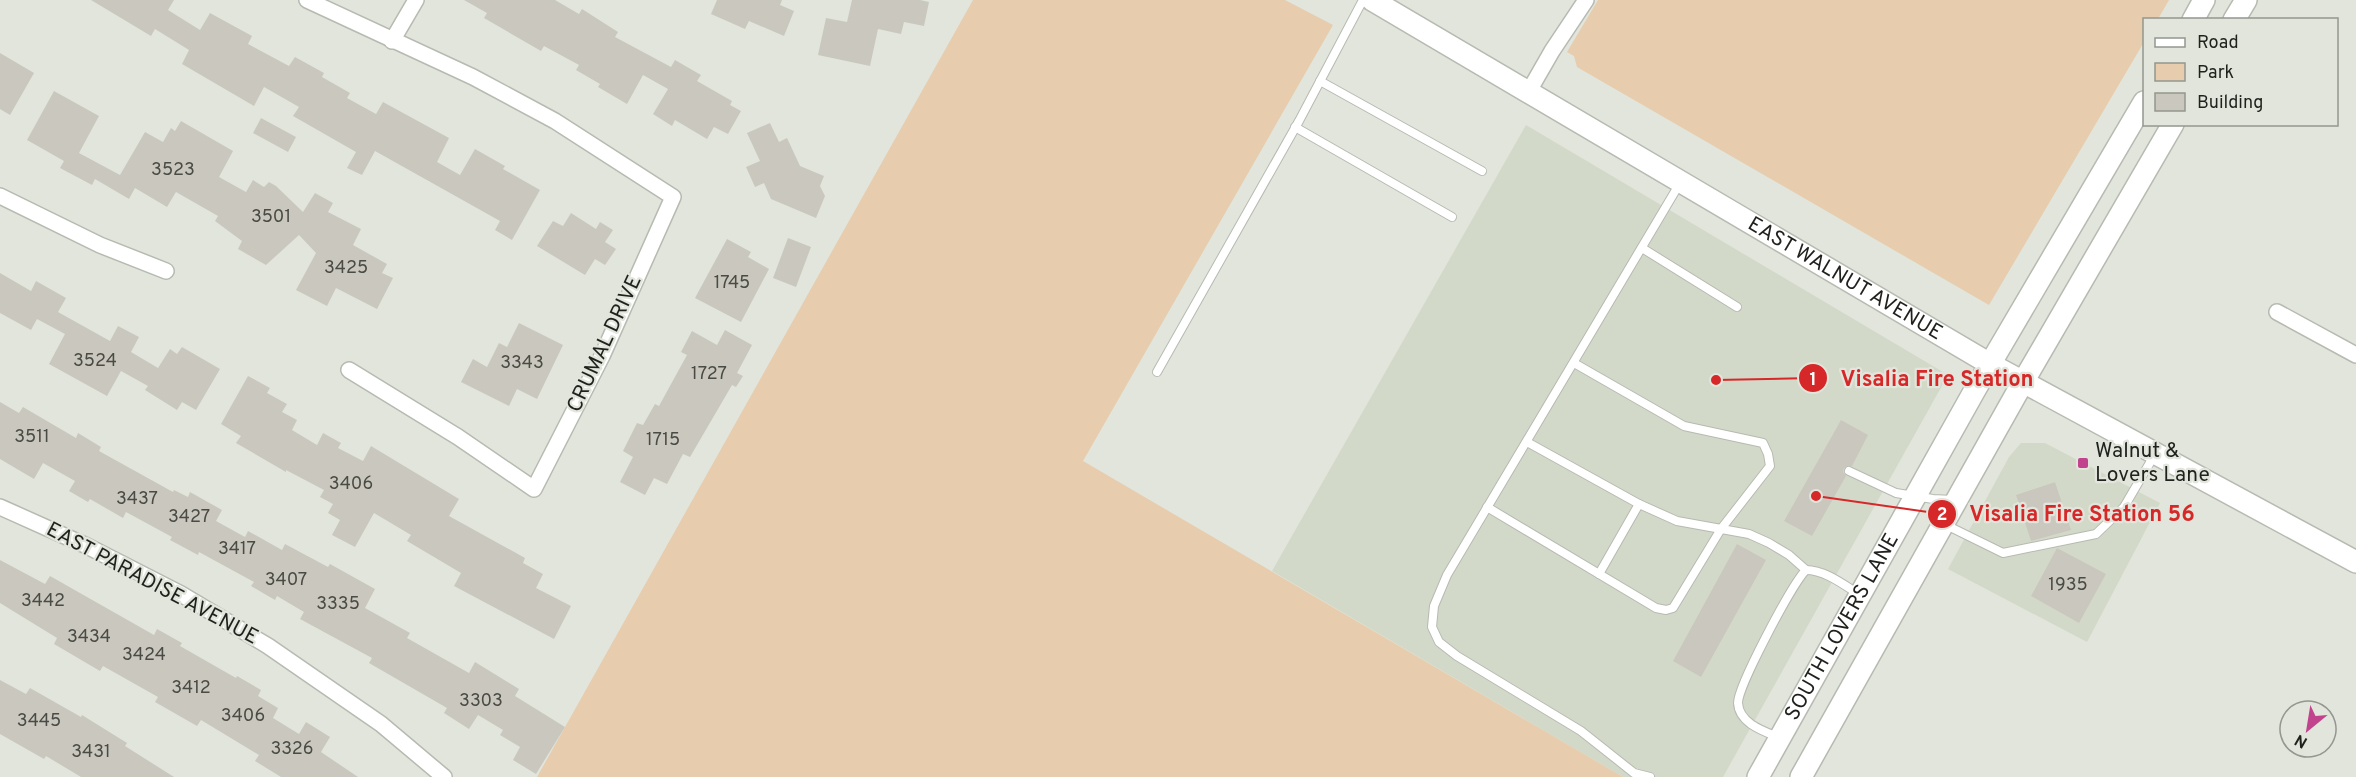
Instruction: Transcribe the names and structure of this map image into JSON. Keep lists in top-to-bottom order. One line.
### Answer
{"streets":{"main road":["EAST WALNUT AVENUE","SOUTH LOVERS LANE"],"street":["CRUMAL DRIVE","EAST PARADISE AVENUE"]},"crossings":[["EAST WALNUT AVENUE","SOUTH LOVERS LANE"]],"places":{"other":["Visalia Fire Station","Visalia Fire Station 56"],"transit":["Walnut & Lovers Lane"]},"house_numbers":["3523","3501","3425","1745","3524","3343","1727","3511","1715","3406","3437","3427","3417","3407","1935","3442","3335","3434","3424","3412","3303","3406","3445","3326","3431"],"legend":["Road","Park","Building"],"north":"bottom left"}
